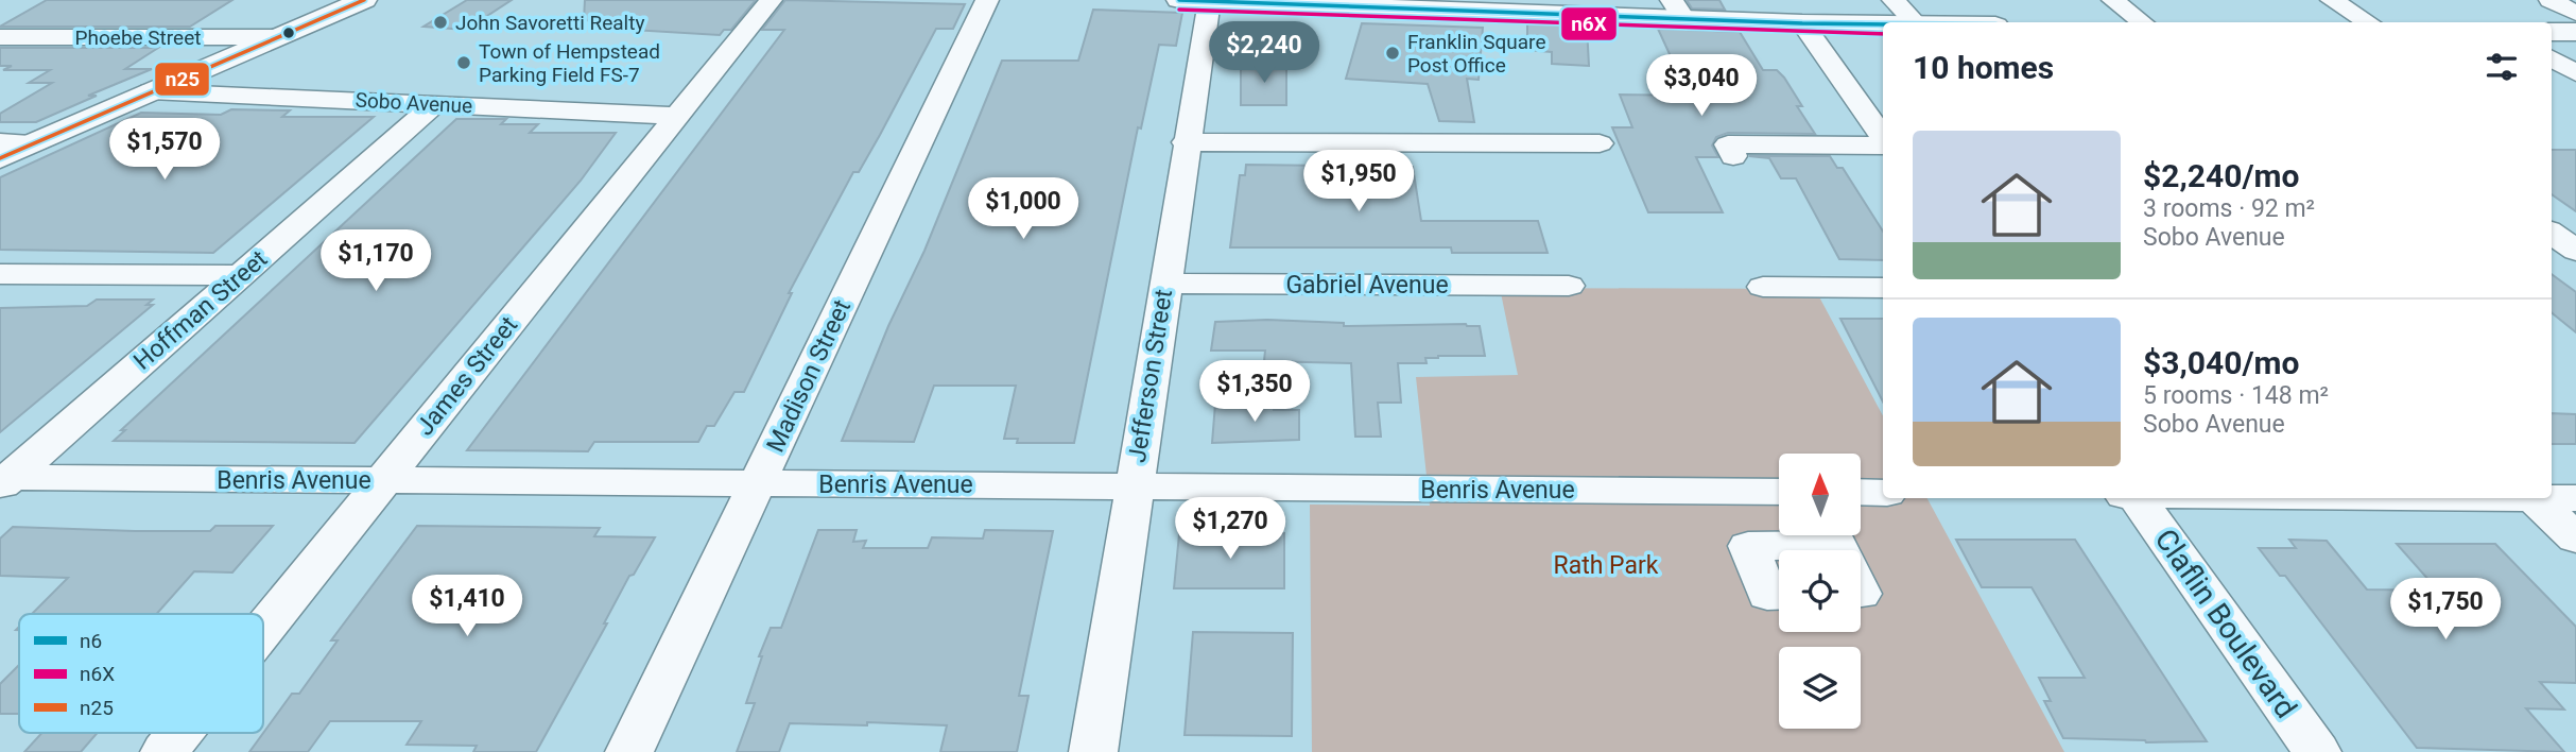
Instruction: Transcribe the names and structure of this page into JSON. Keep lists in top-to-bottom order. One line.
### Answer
{"streets":{"street":["Phoebe Street","Sobo Avenue","Gabriel Avenue","Hoffman Street","James Street","Madison Street","Jefferson Street","Benris Avenue","Claflin Boulevard"]},"crossings":[["Sobo Avenue","Hoffman Street"],["Sobo Avenue","James Street"],["Gabriel Avenue","Jefferson Street"],["Hoffman Street","Benris Avenue"],["James Street","Benris Avenue"],["Madison Street","Benris Avenue"],["Jefferson Street","Benris Avenue"]],"parks":["Rath Park"],"places":["John Savoretti Realty","Franklin Square Post Office","Town of Hempstead Parking Field FS-7"],"lines":["transit line n6","transit line n25","transit line n6X"],"legend":["n6","n6X","n25"],"north":"top","page":{"price":["$2,240","$3,040","$1,570","$1,950","$1,000","$1,170","$1,350","$1,270","$1,410","$1,750"],"heading":"10 homes","list":[{"name":"$2,240/mo","note":"3 rooms · 92 m² · Sobo Avenue"},{"name":"$3,040/mo","note":"5 rooms · 148 m² · Sobo Avenue"}]}}
